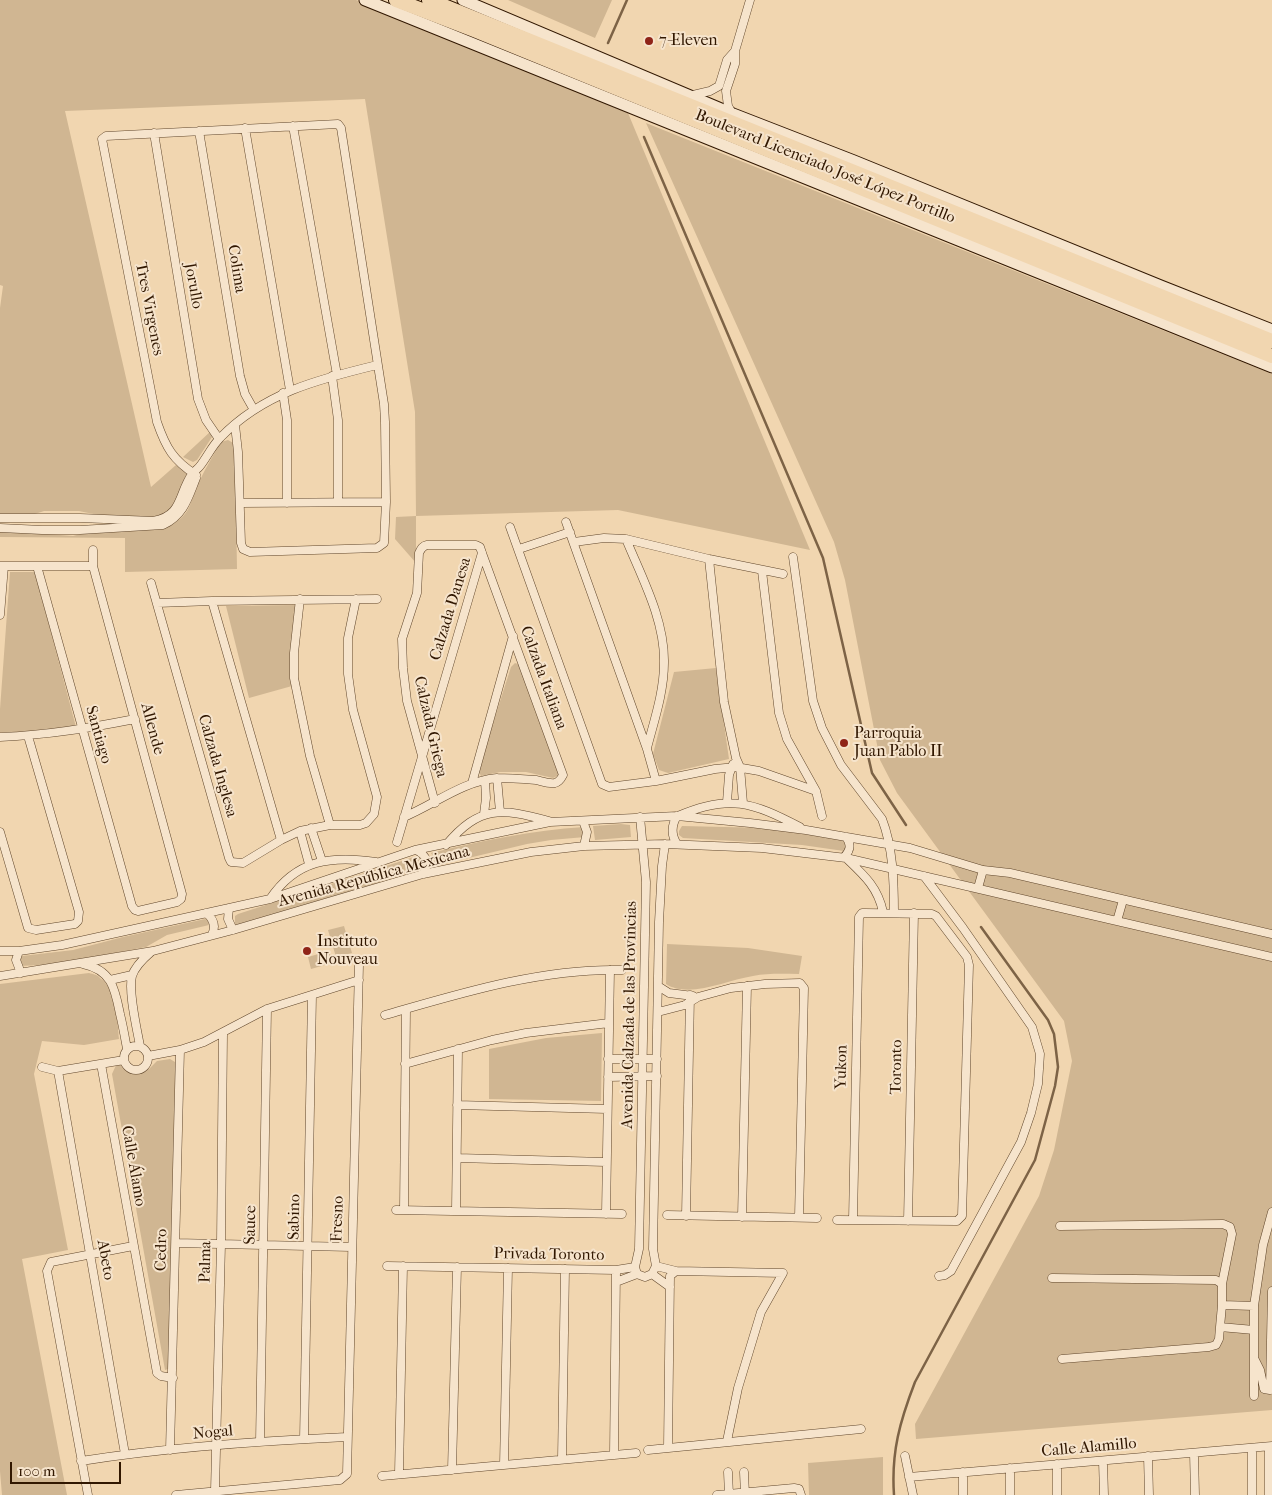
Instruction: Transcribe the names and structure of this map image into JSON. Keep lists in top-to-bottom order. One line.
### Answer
{"streets":{"highway":["Boulevard Licenciado José López Portillo"],"street":["Colima","Jorullo","Tres Virgenes","Calzada Danesa","Calzada Italiana","Calzada Griega","Allende","Santiago","Calzada Inglesa","Avenida República Mexicana","Avenida Calzada de las Provincias","Yukon","Toronto","Calle Álamo","Sabino","Fresno","Sauce","Cedro","Privada Toronto","Abeto","Palma","Nogal","Calle Alamillo"]},"crossings":[["Jorullo","Tres Virgenes"],["Calzada Danesa","Calzada Italiana"],["Calzada Danesa","Calzada Griega"],["Calzada Italiana","Calzada Griega"],["Allende","Santiago"],["Avenida República Mexicana","Avenida Calzada de las Provincias"],["Calle Álamo","Cedro"],["Sabino","Nogal"],["Fresno","Palma"],["Fresno","Nogal"],["Sauce","Nogal"],["Cedro","Nogal"],["Abeto","Nogal"],["Palma","Nogal"]],"places":["7-Eleven","Parroquia Juan Pablo II","Instituto Nouveau"],"scale_bar":"100 m"}
